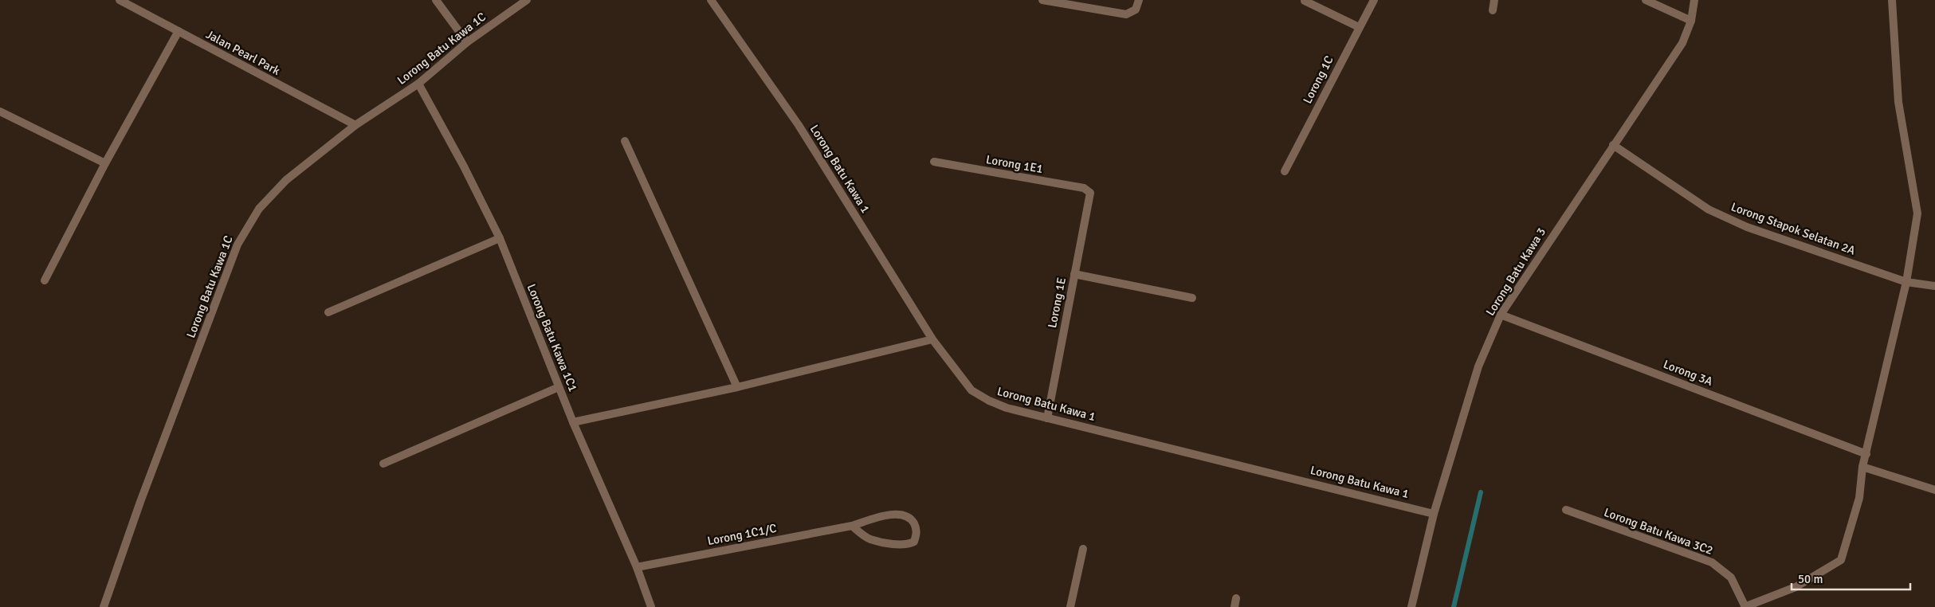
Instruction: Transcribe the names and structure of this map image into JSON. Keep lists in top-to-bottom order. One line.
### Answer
{"streets":{"street":["Lorong Batu Kawa 1C","Jalan Pearl Park","Lorong 1C","Lorong 1E1","Lorong Batu Kawa 1","Lorong Stapok Selatan 2A","Lorong Batu Kawa 3","Lorong 1E","Lorong Batu Kawa 1C1","Lorong 3A","Lorong Batu Kawa 3C2","Lorong 1C1/C"]},"crossings":[["Lorong Batu Kawa 1C","Jalan Pearl Park"],["Lorong Batu Kawa 1C","Lorong Batu Kawa 1C1"],["Lorong 1E1","Lorong 1E"],["Lorong Batu Kawa 1","Lorong Batu Kawa 3"],["Lorong Batu Kawa 1","Lorong 1E"],["Lorong Stapok Selatan 2A","Lorong Batu Kawa 3"],["Lorong Batu Kawa 3","Lorong 3A"],["Lorong Batu Kawa 1C1","Lorong 1C1/C"]],"scale_bar":"50 m"}
